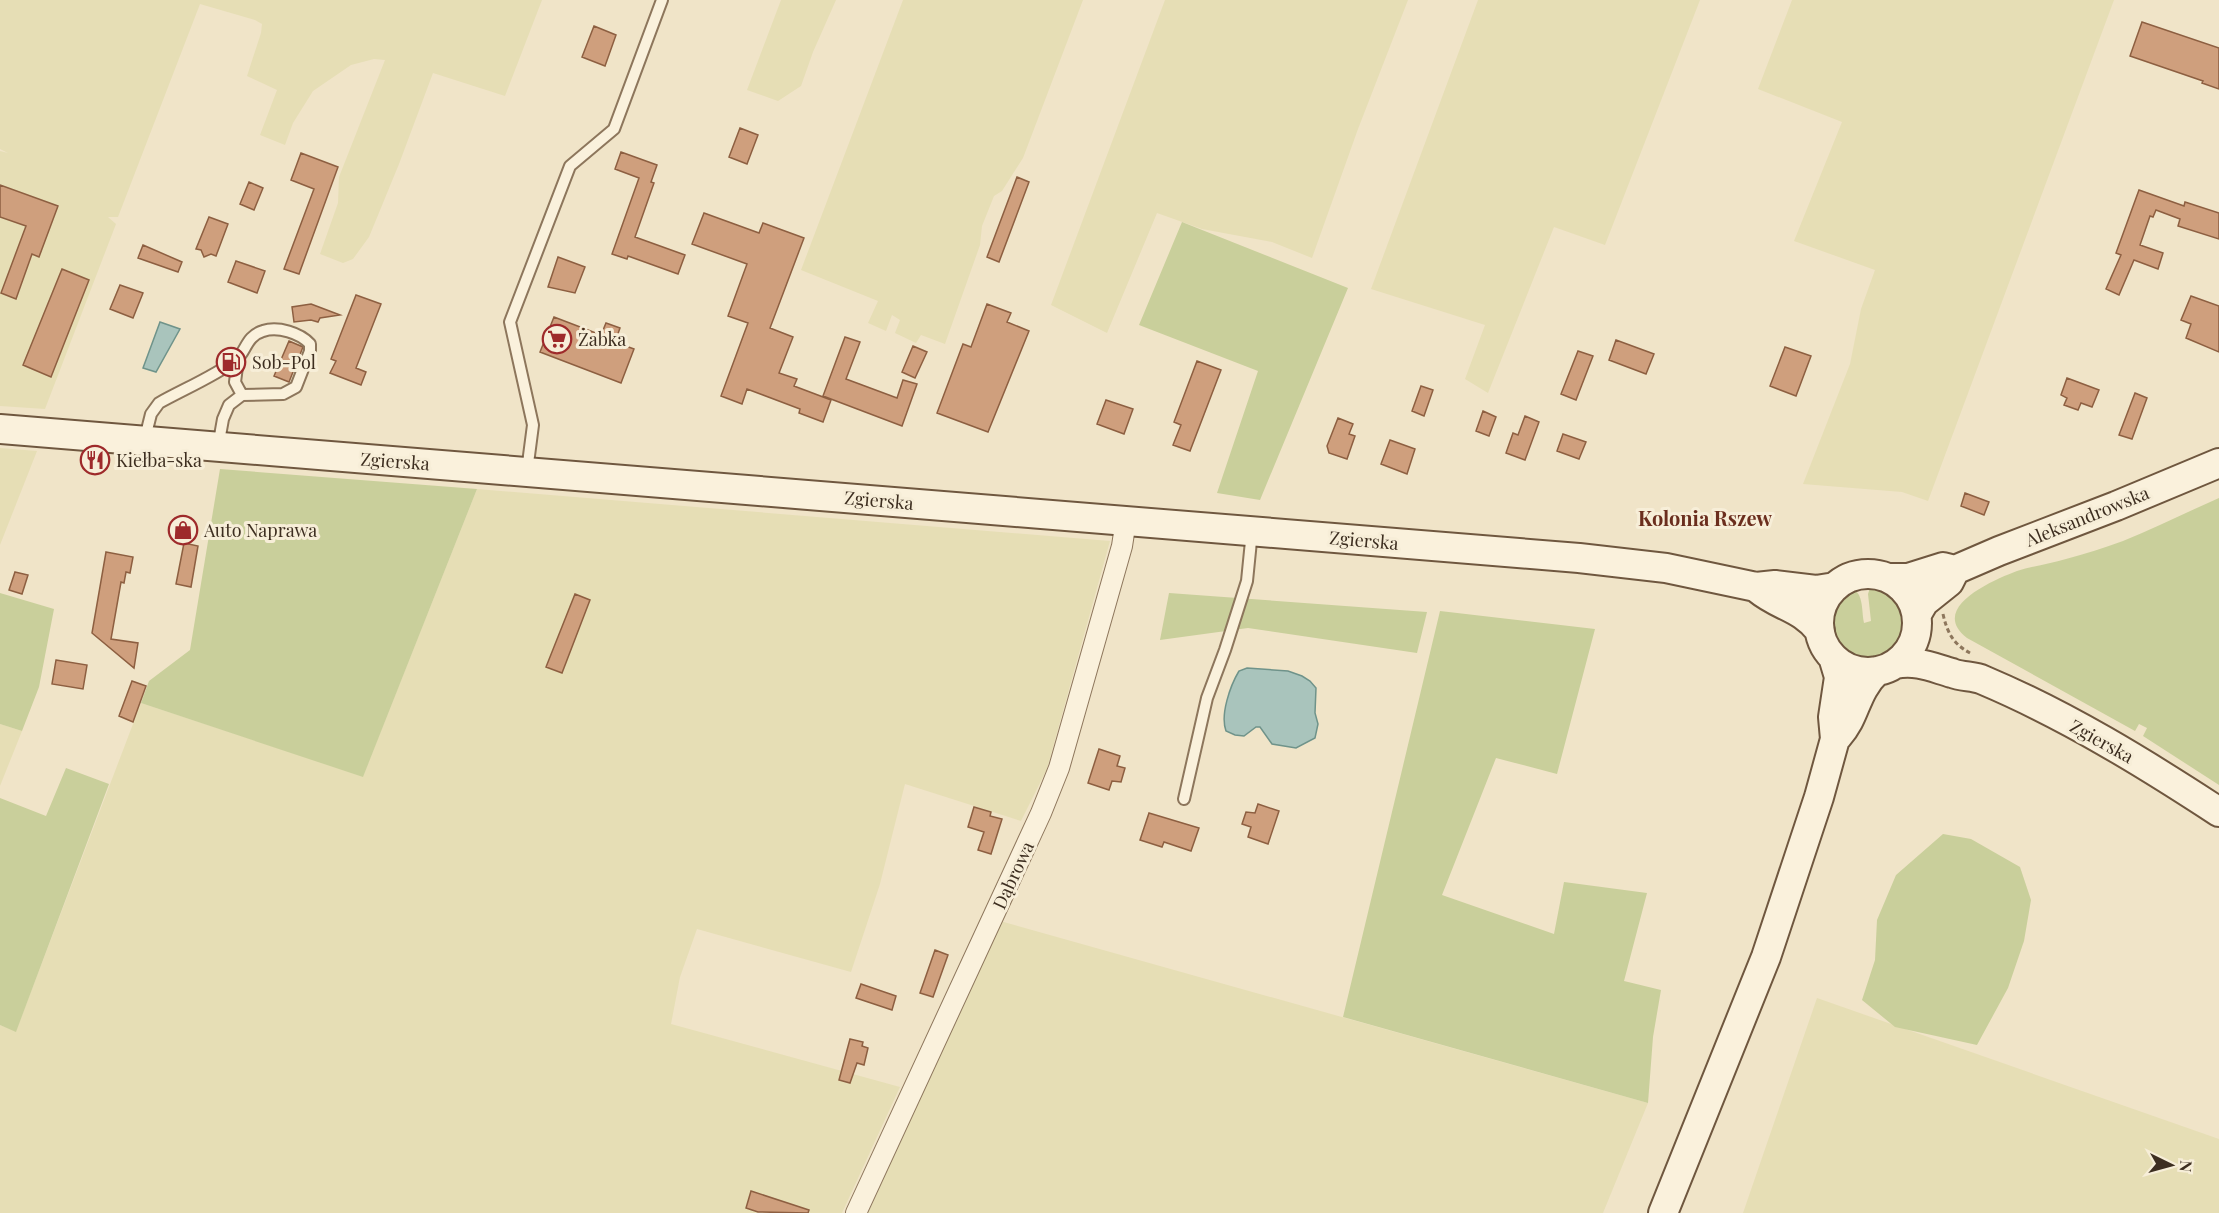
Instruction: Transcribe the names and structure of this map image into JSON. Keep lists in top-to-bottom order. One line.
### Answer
{"streets":{"main road":["Zgierska","Aleksandrowska"],"street":["Dąbrowa"]},"crossings":[["Zgierska","Aleksandrowska"],["Zgierska","Dąbrowa"]],"districts":["Kolonia Rszew"],"places":{"supermarket":["Żabka"],"fuel station":["Sob-Pol"],"restaurant":["Kiełba-ska"],"shop":["Auto Naprawa"]},"north":"right"}
